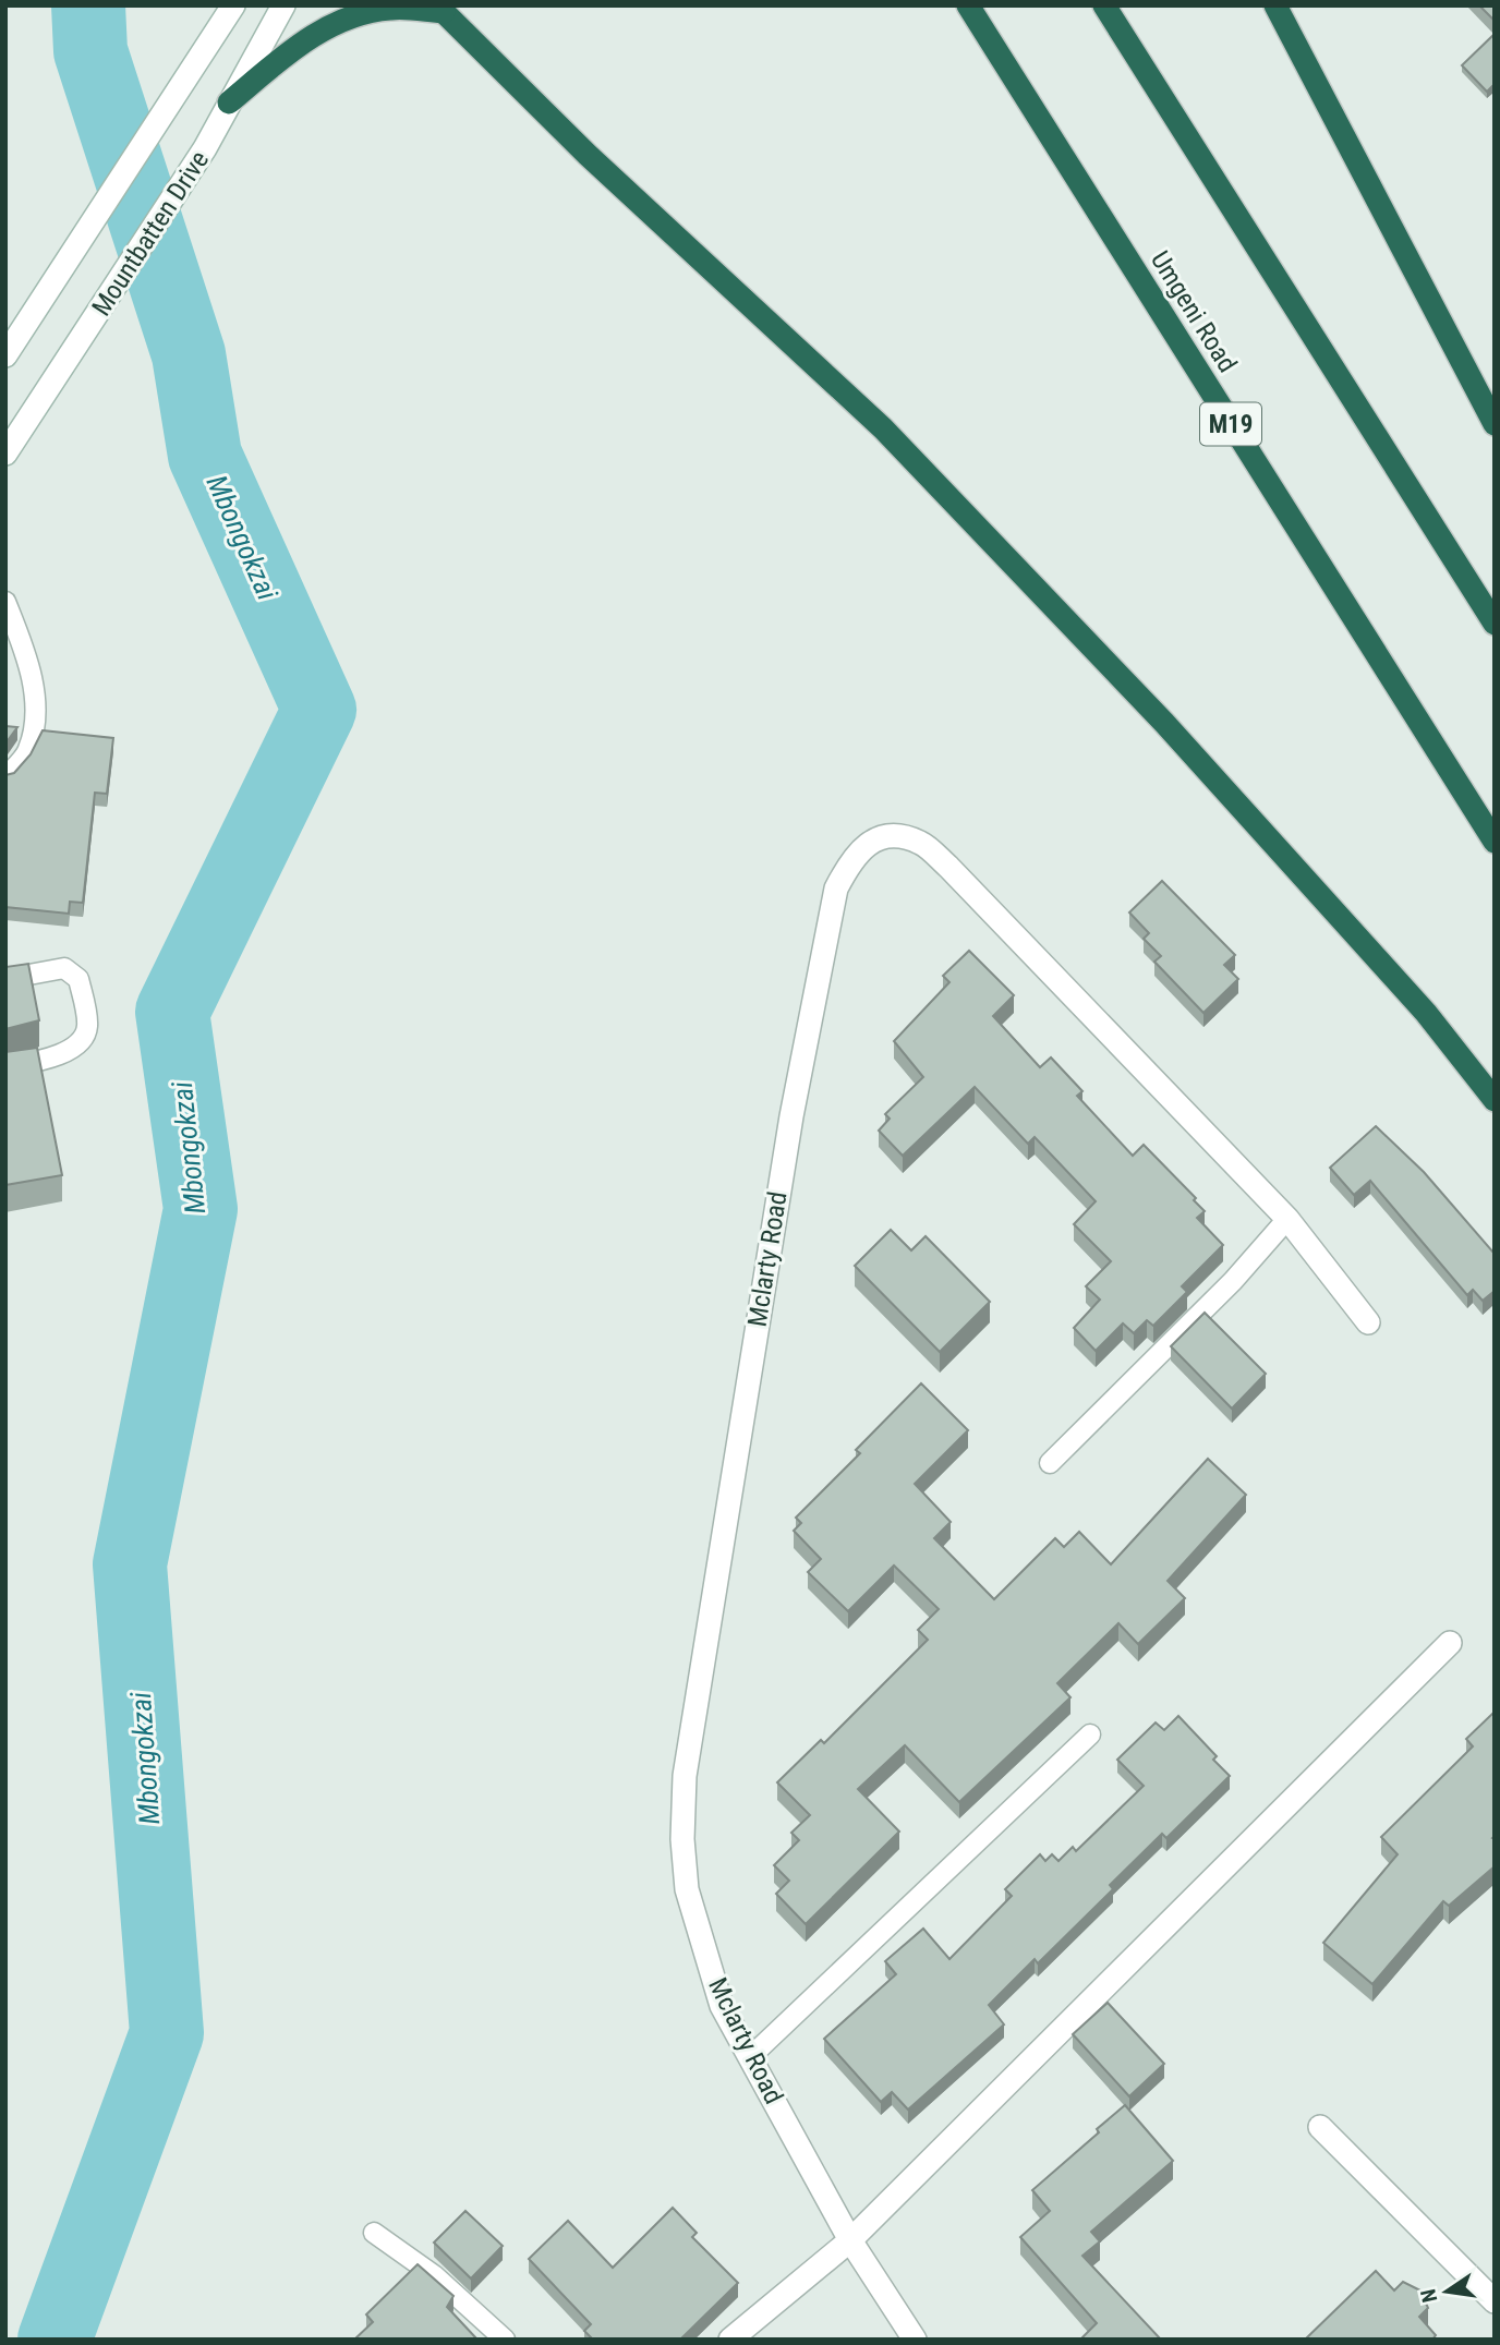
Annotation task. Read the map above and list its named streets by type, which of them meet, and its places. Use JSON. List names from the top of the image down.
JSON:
{
  "streets": {
    "highway": ["Umgeni Road", "M19"],
    "street": ["Mountbatten Drive", "Mclarty Road"]
  },
  "water": ["Mbongokzai"],
  "north": "left"
}
